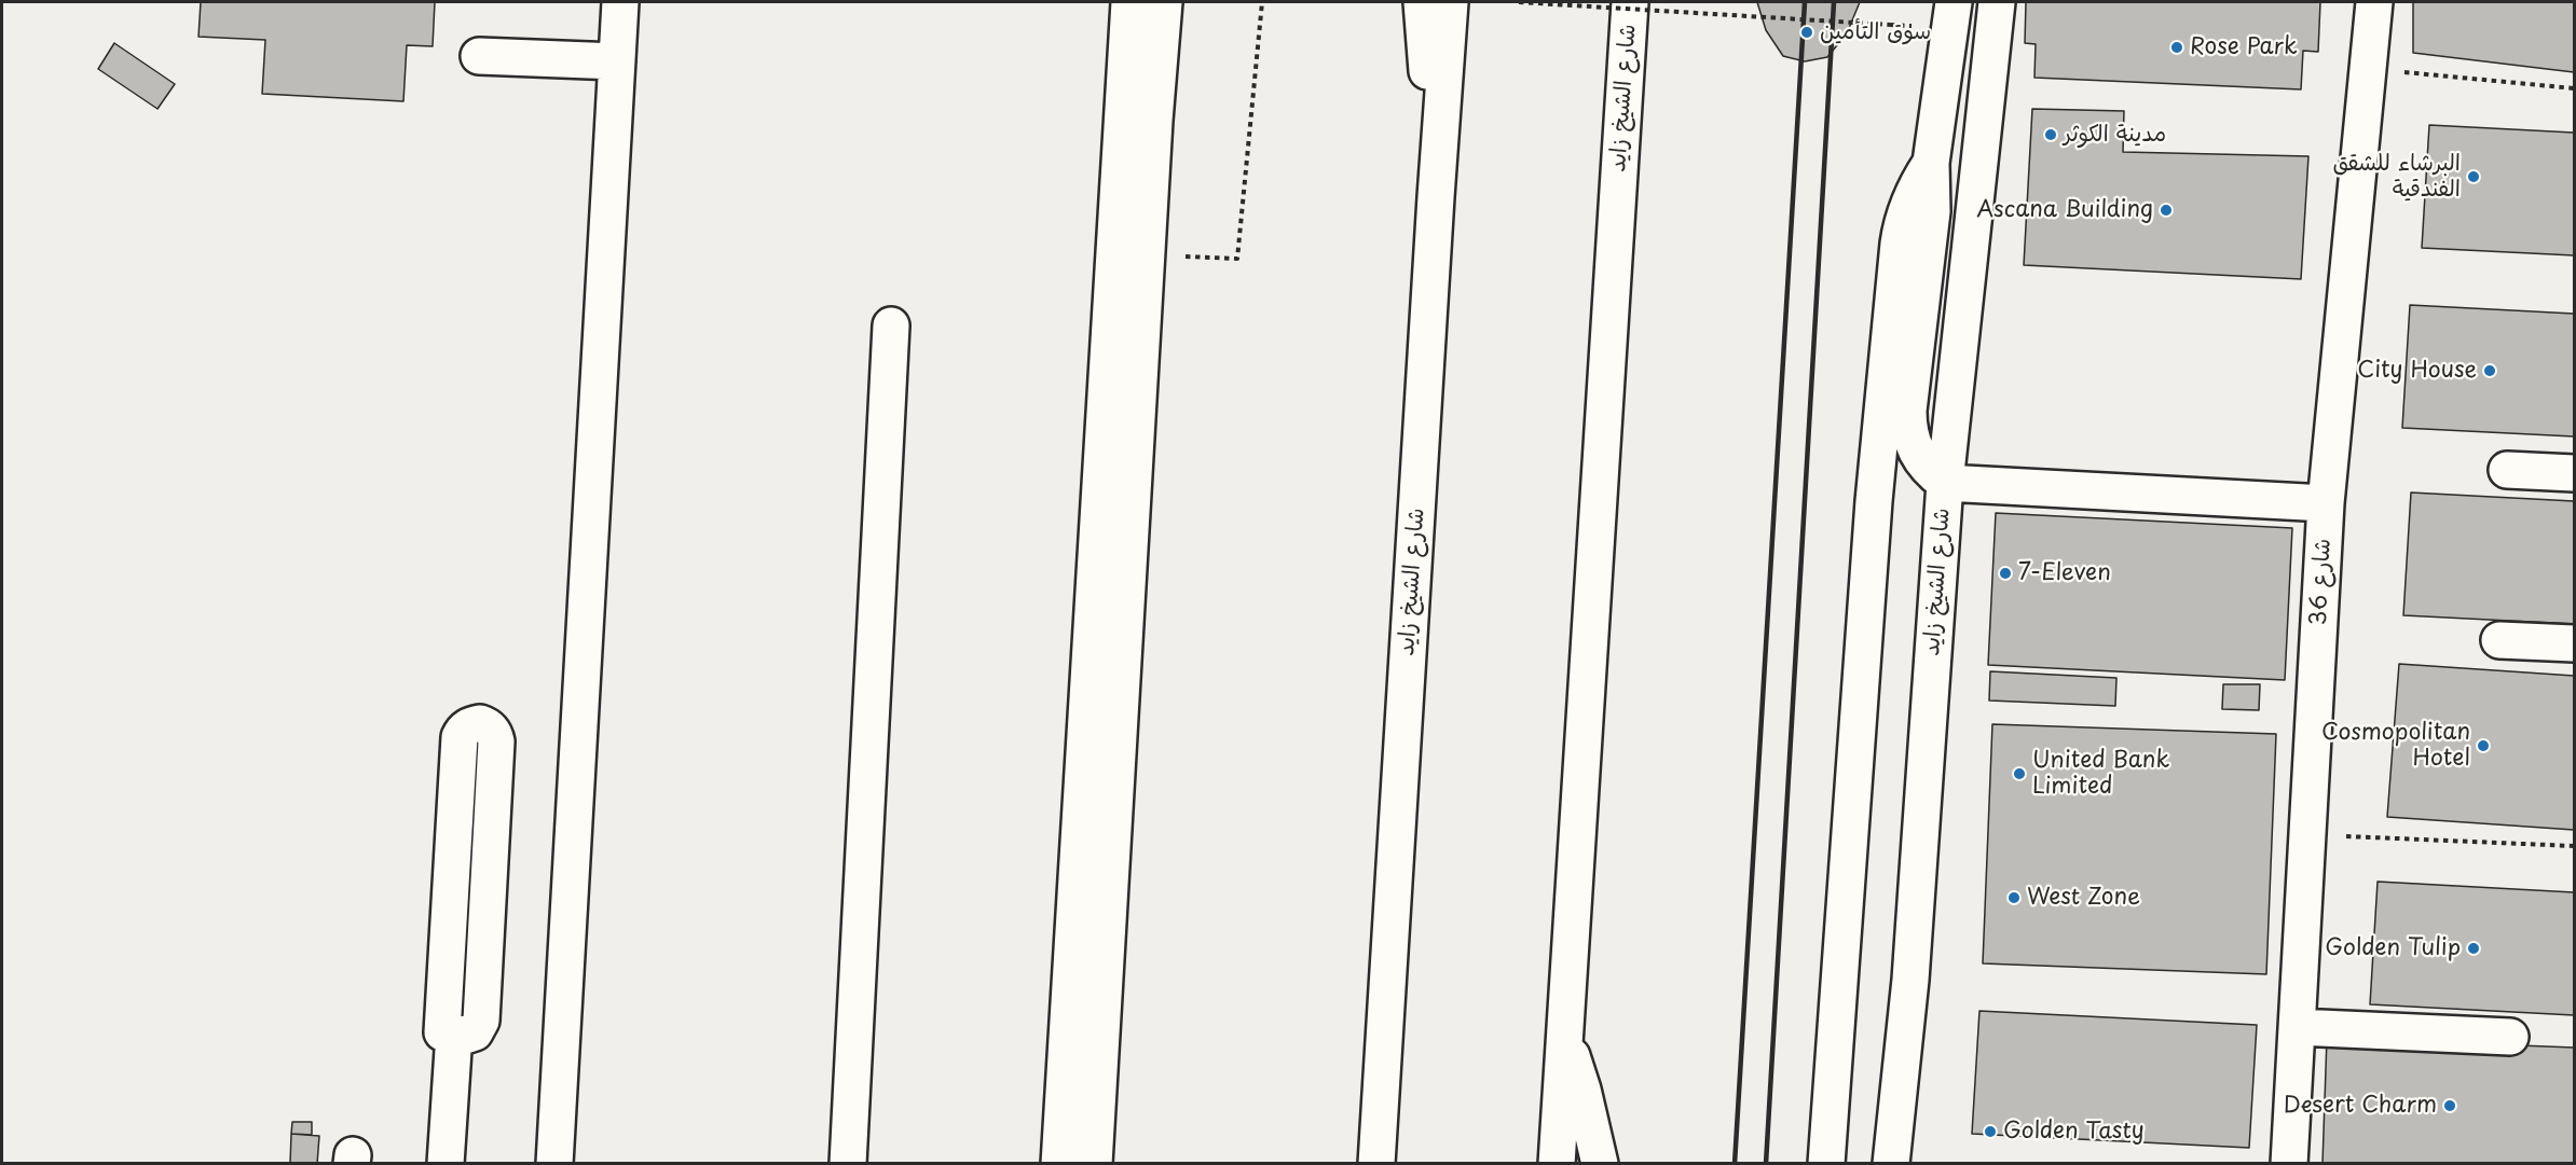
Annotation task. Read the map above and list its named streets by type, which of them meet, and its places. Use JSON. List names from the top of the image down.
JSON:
{
  "streets": {
    "main road": ["شارع الشيخ زايد", "شارع 36"]
  },
  "places": [
    "سوق التأمين",
    "Rose Park",
    "مدينة الكوثر",
    "البرشاء للشقق الفندقية",
    "Ascana Building",
    "City House",
    "7-Eleven",
    "Cosmopolitan Hotel",
    "United Bank Limited",
    "West Zone",
    "Golden Tulip",
    "Desert Charm",
    "Golden Tasty"
  ]
}
